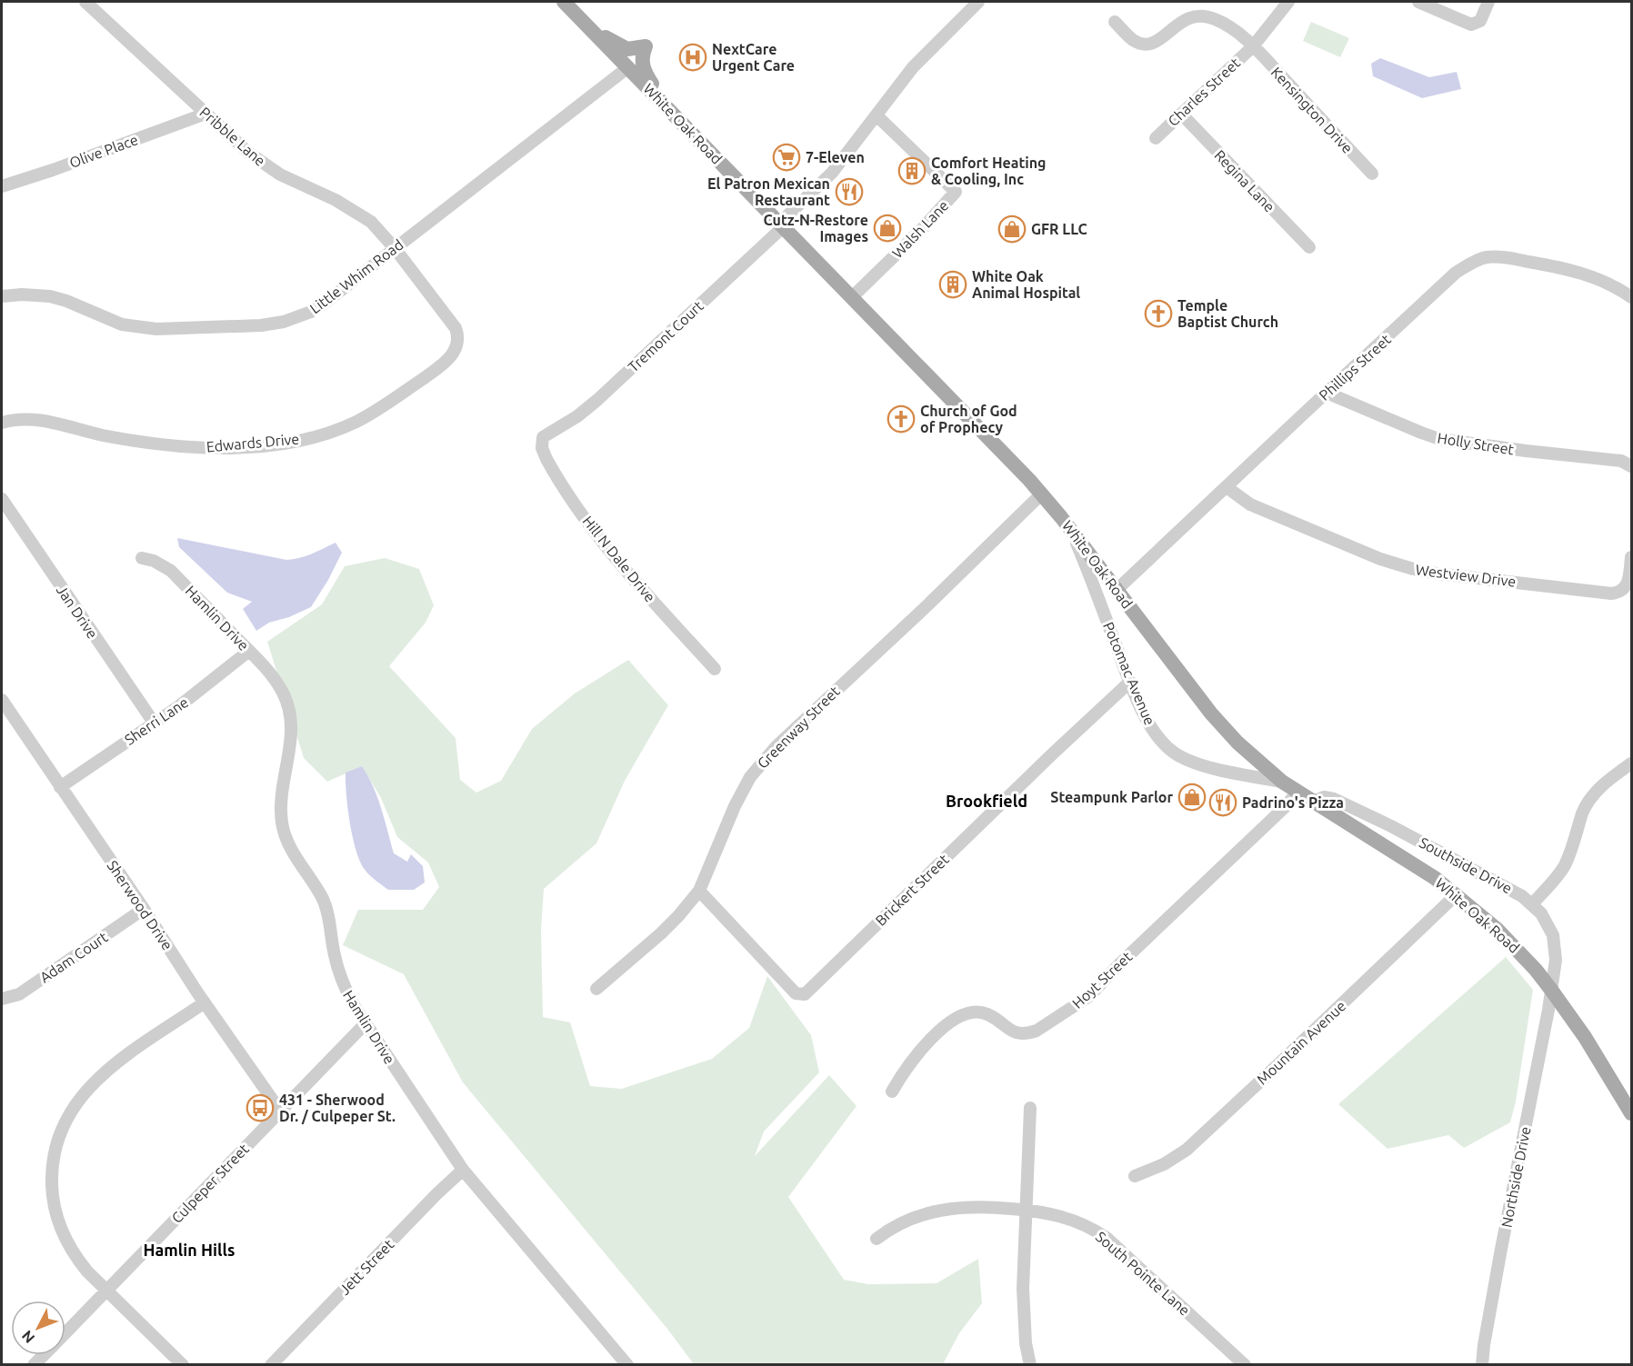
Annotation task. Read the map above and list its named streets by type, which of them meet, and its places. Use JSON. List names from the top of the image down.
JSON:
{
  "streets": {
    "main road": ["White Oak Road"],
    "street": [
      "Charles Street",
      "Kensington Drive",
      "Pribble Lane",
      "Olive Place",
      "Regina Lane",
      "Walsh Lane",
      "Little Whim Road",
      "Tremont Court",
      "Phillips Street",
      "Edwards Drive",
      "Holly Street",
      "Hill N Dale Drive",
      "Westview Drive",
      "Jan Drive",
      "Hamlin Drive",
      "Potomac Avenue",
      "Sherri Lane",
      "Greenway Street",
      "Southside Drive",
      "Brickert Street",
      "Sherwood Drive",
      "Adam Court",
      "Hoyt Street",
      "Mountain Avenue",
      "Northside Drive",
      "Culpeper Street",
      "Jett Street",
      "South Pointe Lane"
    ]
  },
  "crossings": [
    ["Charles Street", "Kensington Drive"],
    ["Charles Street", "Regina Lane"],
    ["White Oak Road", "Walsh Lane"],
    ["White Oak Road", "Little Whim Road"],
    ["White Oak Road", "Tremont Court"],
    ["White Oak Road", "Phillips Street"],
    ["White Oak Road", "Potomac Avenue"],
    ["White Oak Road", "Greenway Street"],
    ["White Oak Road", "Southside Drive"],
    ["White Oak Road", "Hoyt Street"],
    ["White Oak Road", "Mountain Avenue"],
    ["White Oak Road", "Northside Drive"],
    ["Pribble Lane", "Olive Place"],
    ["Pribble Lane", "Little Whim Road"],
    ["Pribble Lane", "Edwards Drive"],
    ["Walsh Lane", "Tremont Court"],
    ["Little Whim Road", "Edwards Drive"],
    ["Tremont Court", "Hill N Dale Drive"],
    ["Phillips Street", "Holly Street"],
    ["Phillips Street", "Westview Drive"],
    ["Jan Drive", "Sherri Lane"],
    ["Hamlin Drive", "Sherri Lane"],
    ["Hamlin Drive", "Culpeper Street"],
    ["Hamlin Drive", "Jett Street"],
    ["Potomac Avenue", "Brickert Street"],
    ["Sherri Lane", "Sherwood Drive"],
    ["Greenway Street", "Brickert Street"],
    ["Southside Drive", "Northside Drive"],
    ["Sherwood Drive", "Adam Court"],
    ["Sherwood Drive", "Culpeper Street"]
  ],
  "districts": ["Brookfield", "Hamlin Hills"],
  "places": {
    "hospital": ["NextCare Urgent Care"],
    "supermarket": ["7-Eleven"],
    "building": ["Comfort Heating & Cooling, Inc", "White Oak Animal Hospital"],
    "restaurant": ["El Patron Mexican Restaurant", "Padrino's Pizza"],
    "shop": ["Cutz-N-Restore Images", "GFR LLC", "Steampunk Parlor"],
    "church": ["Temple Baptist Church", "Church of God of Prophecy"],
    "bus stop": ["431 - Sherwood Dr. / Culpeper St."]
  },
  "north": "bottom left"
}
